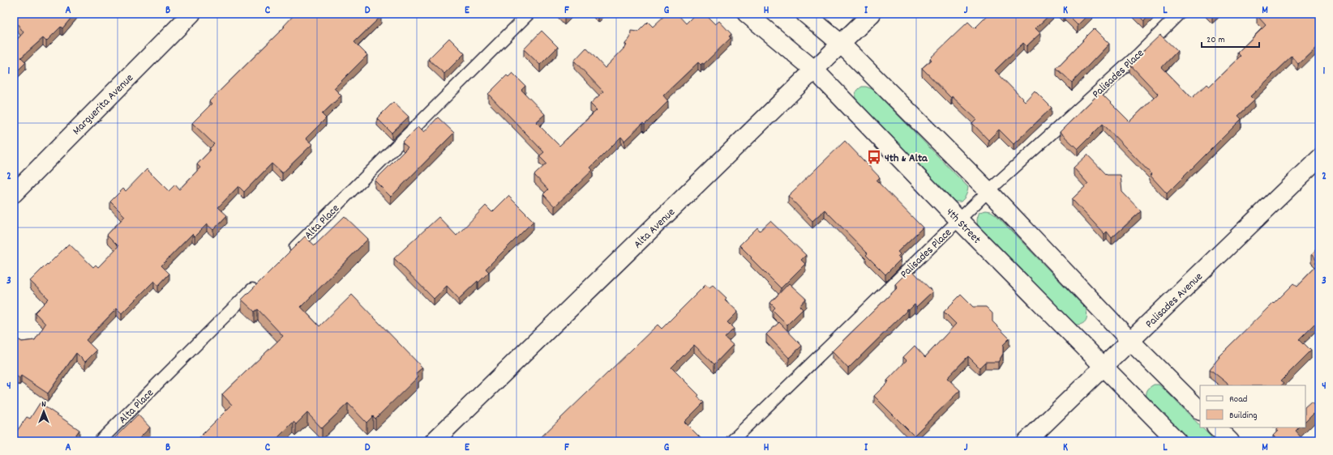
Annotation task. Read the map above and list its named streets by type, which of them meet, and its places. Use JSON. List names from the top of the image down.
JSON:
{
  "streets": {
    "street": [
      "Marguerita Avenue",
      "4th Street",
      "Alta Avenue",
      "Palisades Avenue"
    ],
    "lane": ["Palisades Place", "Alta Place"]
  },
  "crossings": [
    ["Palisades Place", "4th Street"],
    ["4th Street", "Alta Avenue"],
    ["4th Street", "Palisades Avenue"]
  ],
  "places": {
    "bus stop": ["4th & Alta"]
  },
  "legend": ["Road", "Building"],
  "scale_bar": "20 m",
  "north": "top",
  "grid": {
    "columns": [
      "A",
      "B",
      "C",
      "D",
      "E",
      "F",
      "G",
      "H",
      "I",
      "J",
      "K",
      "L",
      "M"
    ],
    "rows": [
      "1",
      "2",
      "3",
      "4"
    ]
  }
}
